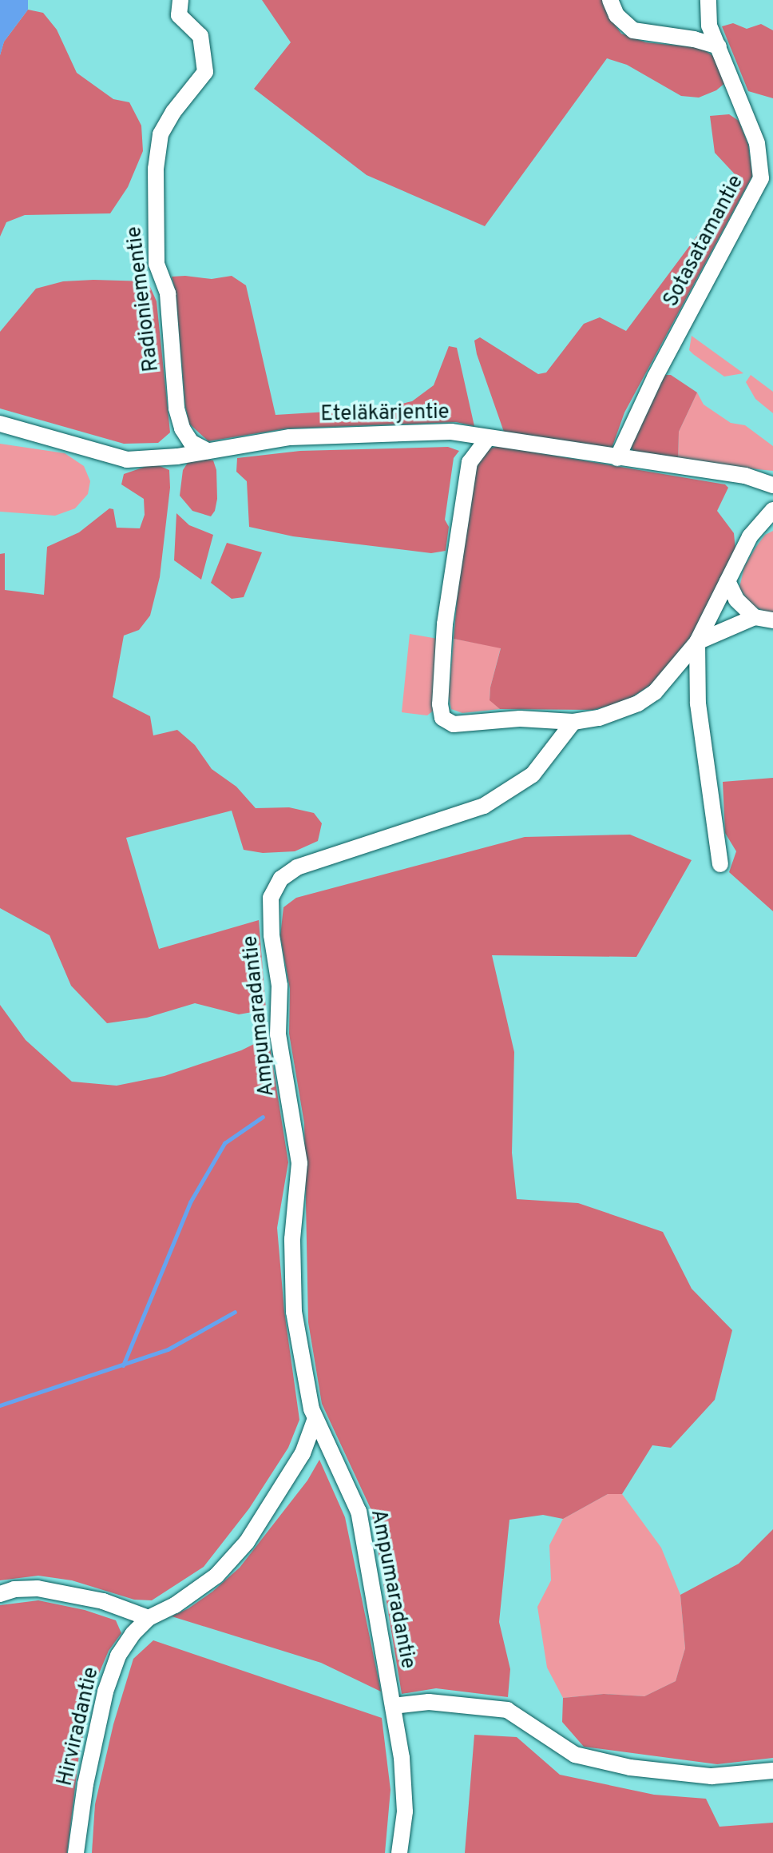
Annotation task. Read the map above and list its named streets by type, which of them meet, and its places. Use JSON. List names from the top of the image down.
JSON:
{
  "streets": {
    "street": [
      "Sotasatamantie",
      "Radioniementie",
      "Eteläkärjentie",
      "Ampumaradantie",
      "Hirviradantie"
    ]
  },
  "crossings": [
    ["Sotasatamantie", "Eteläkärjentie"],
    ["Radioniementie", "Eteläkärjentie"],
    ["Ampumaradantie", "Hirviradantie"]
  ]
}
